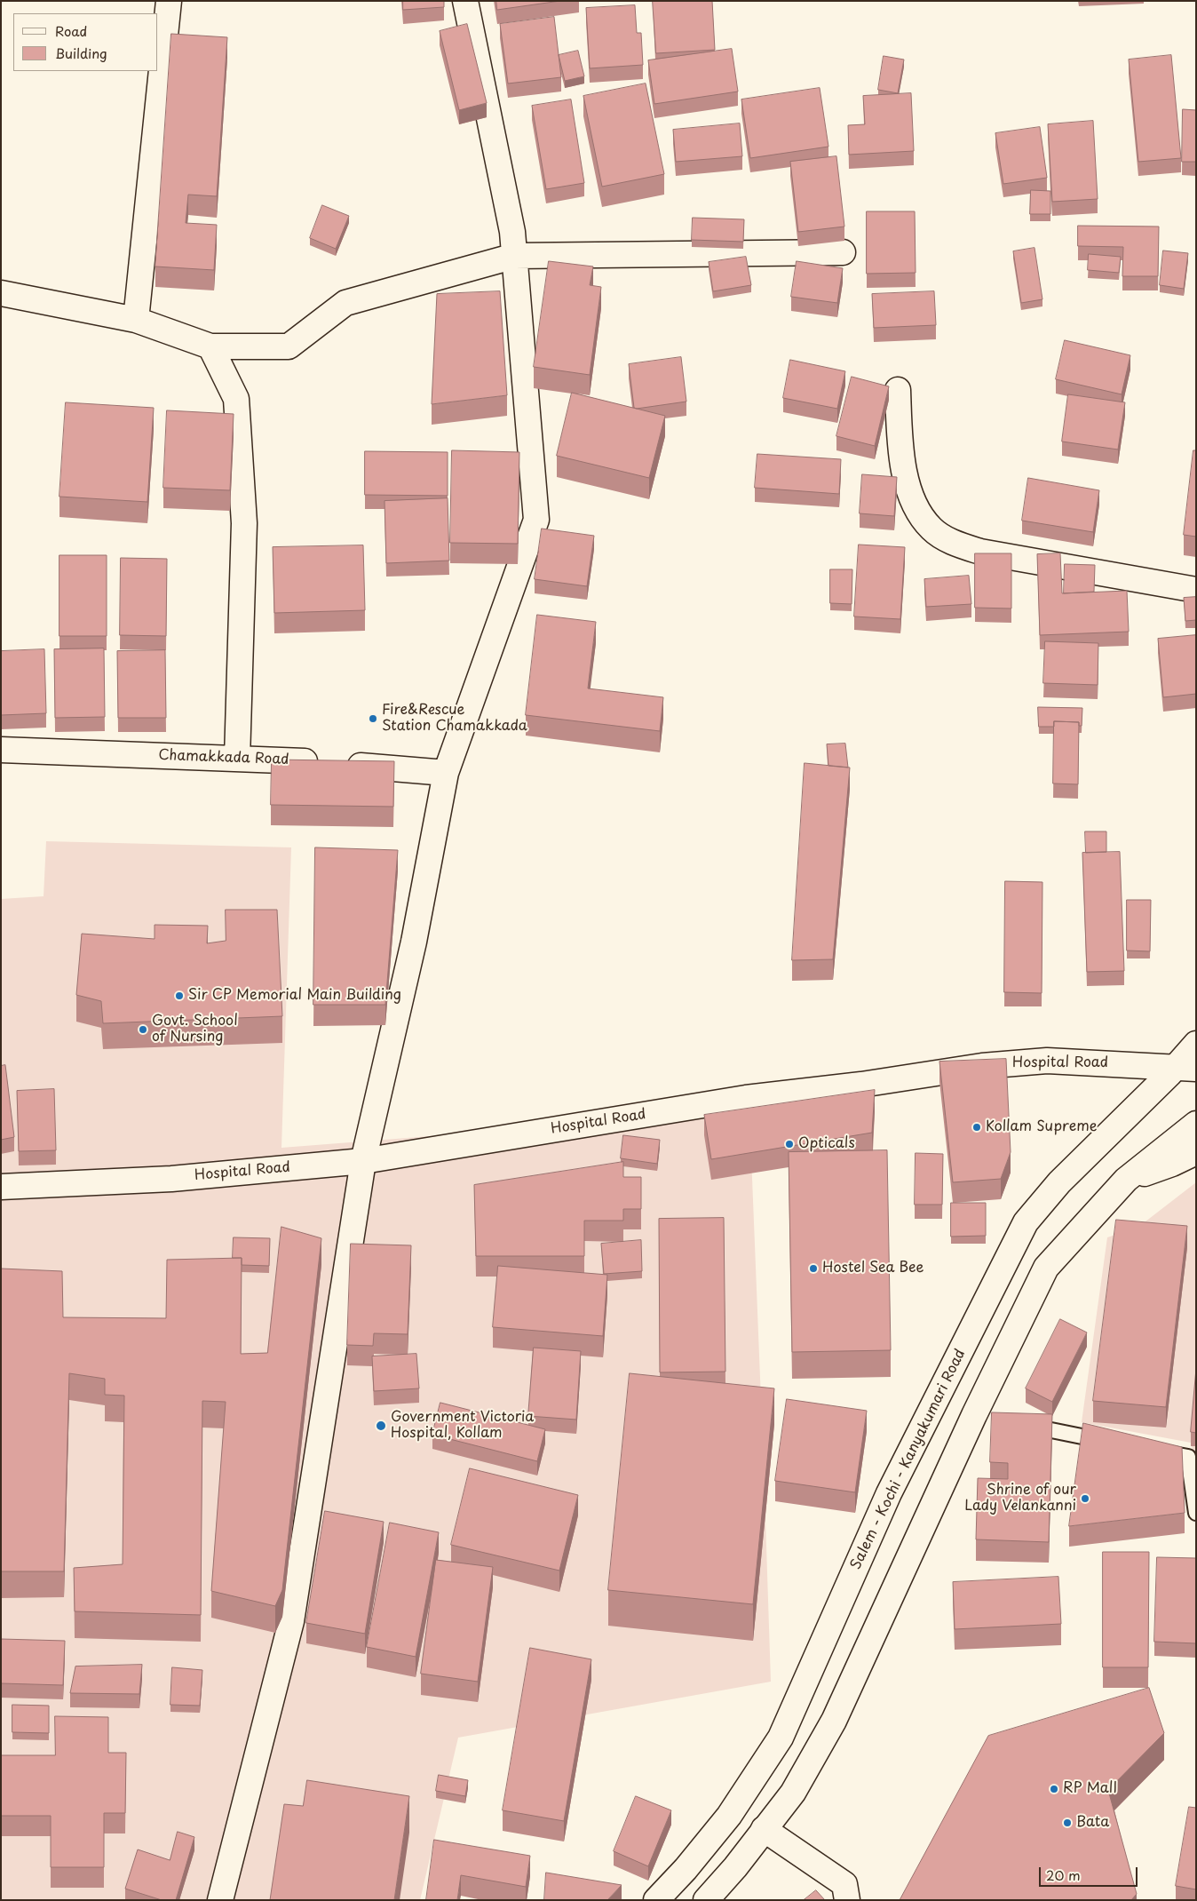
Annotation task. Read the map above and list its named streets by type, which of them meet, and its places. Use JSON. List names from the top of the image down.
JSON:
{
  "streets": {
    "street": ["Chamakkada Road", "Hospital Road", "Salem - Kochi - Kanyakumari Road"]
  },
  "crossings": [
    ["Hospital Road", "Salem - Kochi - Kanyakumari Road"]
  ],
  "places": [
    "Fire&Rescue Station Chamakkada",
    "Sir CP Memorial Main Building",
    "Govt. School of Nursing",
    "Kollam Supreme",
    "Opticals",
    "Hostel Sea Bee",
    "Government Victoria Hospital, Kollam",
    "Shrine of our Lady Velankanni",
    "RP Mall",
    "Bata"
  ],
  "legend": ["Road", "Building"],
  "scale_bar": "20 m"
}
